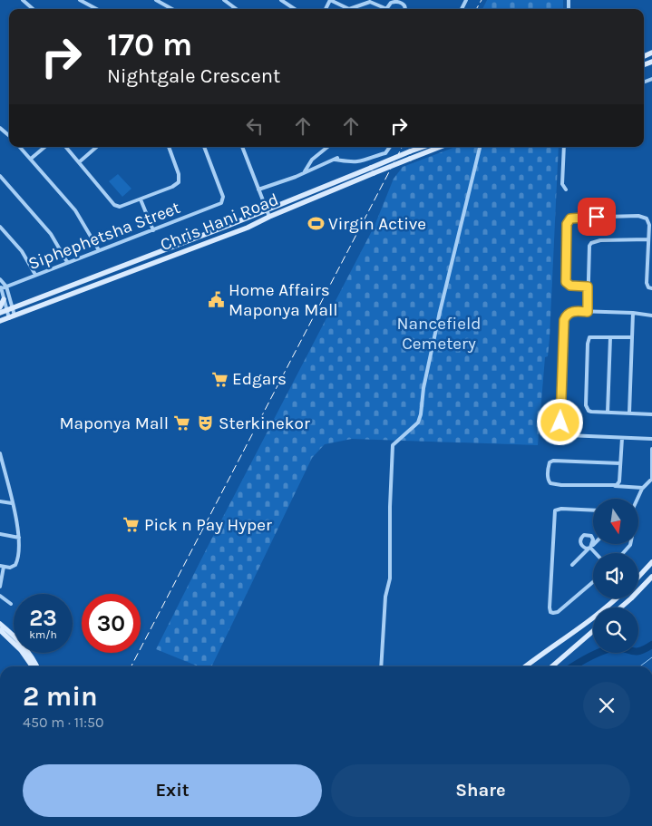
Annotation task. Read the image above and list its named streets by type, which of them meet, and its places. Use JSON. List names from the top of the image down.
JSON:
{
  "streets": {
    "main road": ["Chris Hani Road"],
    "street": ["Siphephetsha Street"]
  },
  "parks": ["Nancefield Cemetery"],
  "places": {
    "sports": ["Virgin Active"],
    "public building": ["Home Affairs Maponya Mall"],
    "supermarket": ["Edgars", "Maponya Mall", "Pick n Pay Hyper"],
    "theatre": ["Sterkinekor"]
  },
  "north": "bottom",
  "page": {
    "turn": ["170 m", "Nightgale Crescent"],
    "speed": "23 km/h",
    "limit": "30",
    "heading": ["2 min", "450 m · 11:50"],
    "buttons": ["Exit", "Share"]
  }
}
